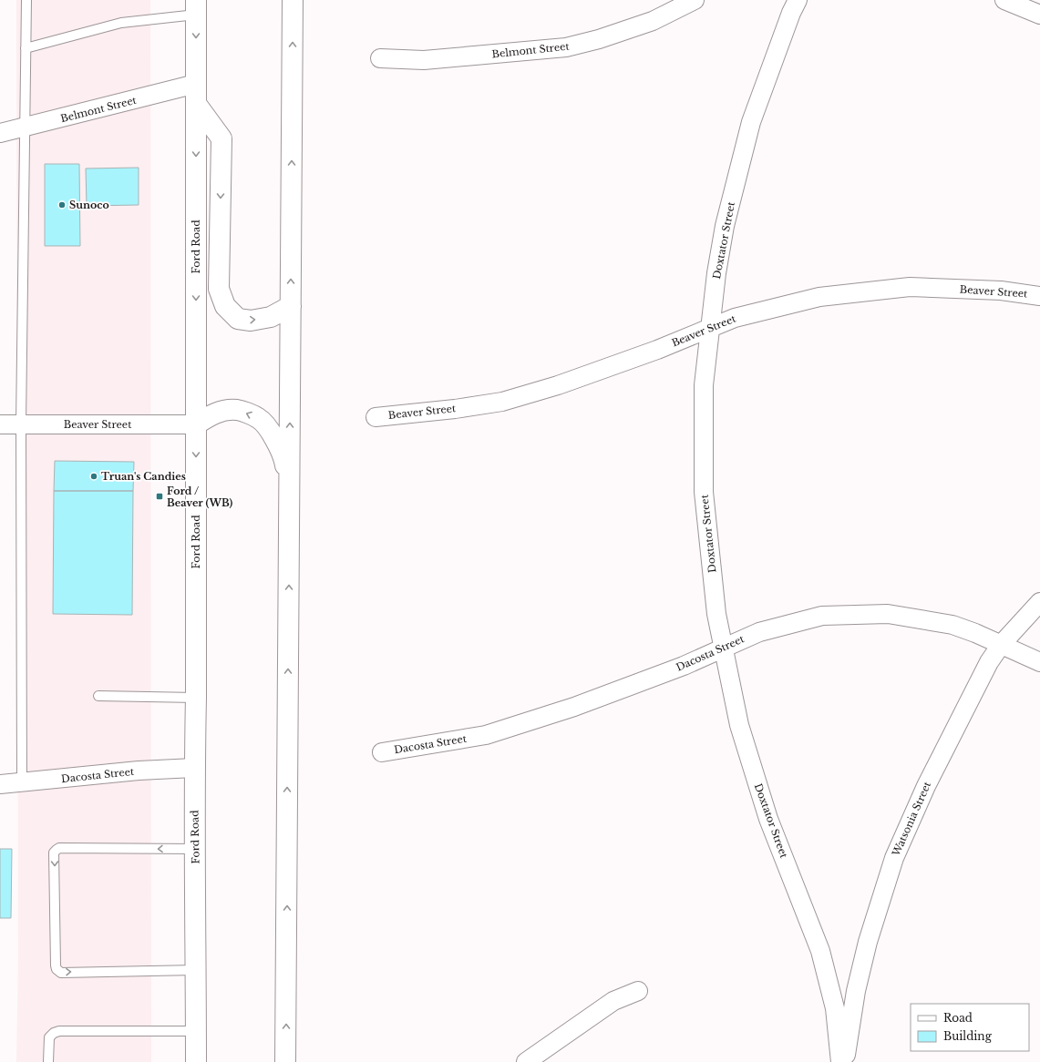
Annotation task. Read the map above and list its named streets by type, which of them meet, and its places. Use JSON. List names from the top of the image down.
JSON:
{
  "streets": {
    "main road": ["Ford Road"],
    "street": [
      "Belmont Street",
      "Doxtator Street",
      "Beaver Street",
      "Dacosta Street",
      "Watsonia Street"
    ]
  },
  "crossings": [
    ["Belmont Street", "Ford Road"],
    ["Doxtator Street", "Beaver Street"],
    ["Doxtator Street", "Dacosta Street"],
    ["Ford Road", "Beaver Street"],
    ["Ford Road", "Dacosta Street"],
    ["Dacosta Street", "Watsonia Street"]
  ],
  "places": {
    "other": ["Sunoco", "Truan's Candies"],
    "transit": ["Ford / Beaver (WB)"]
  },
  "legend": ["Road", "Building"]
}
